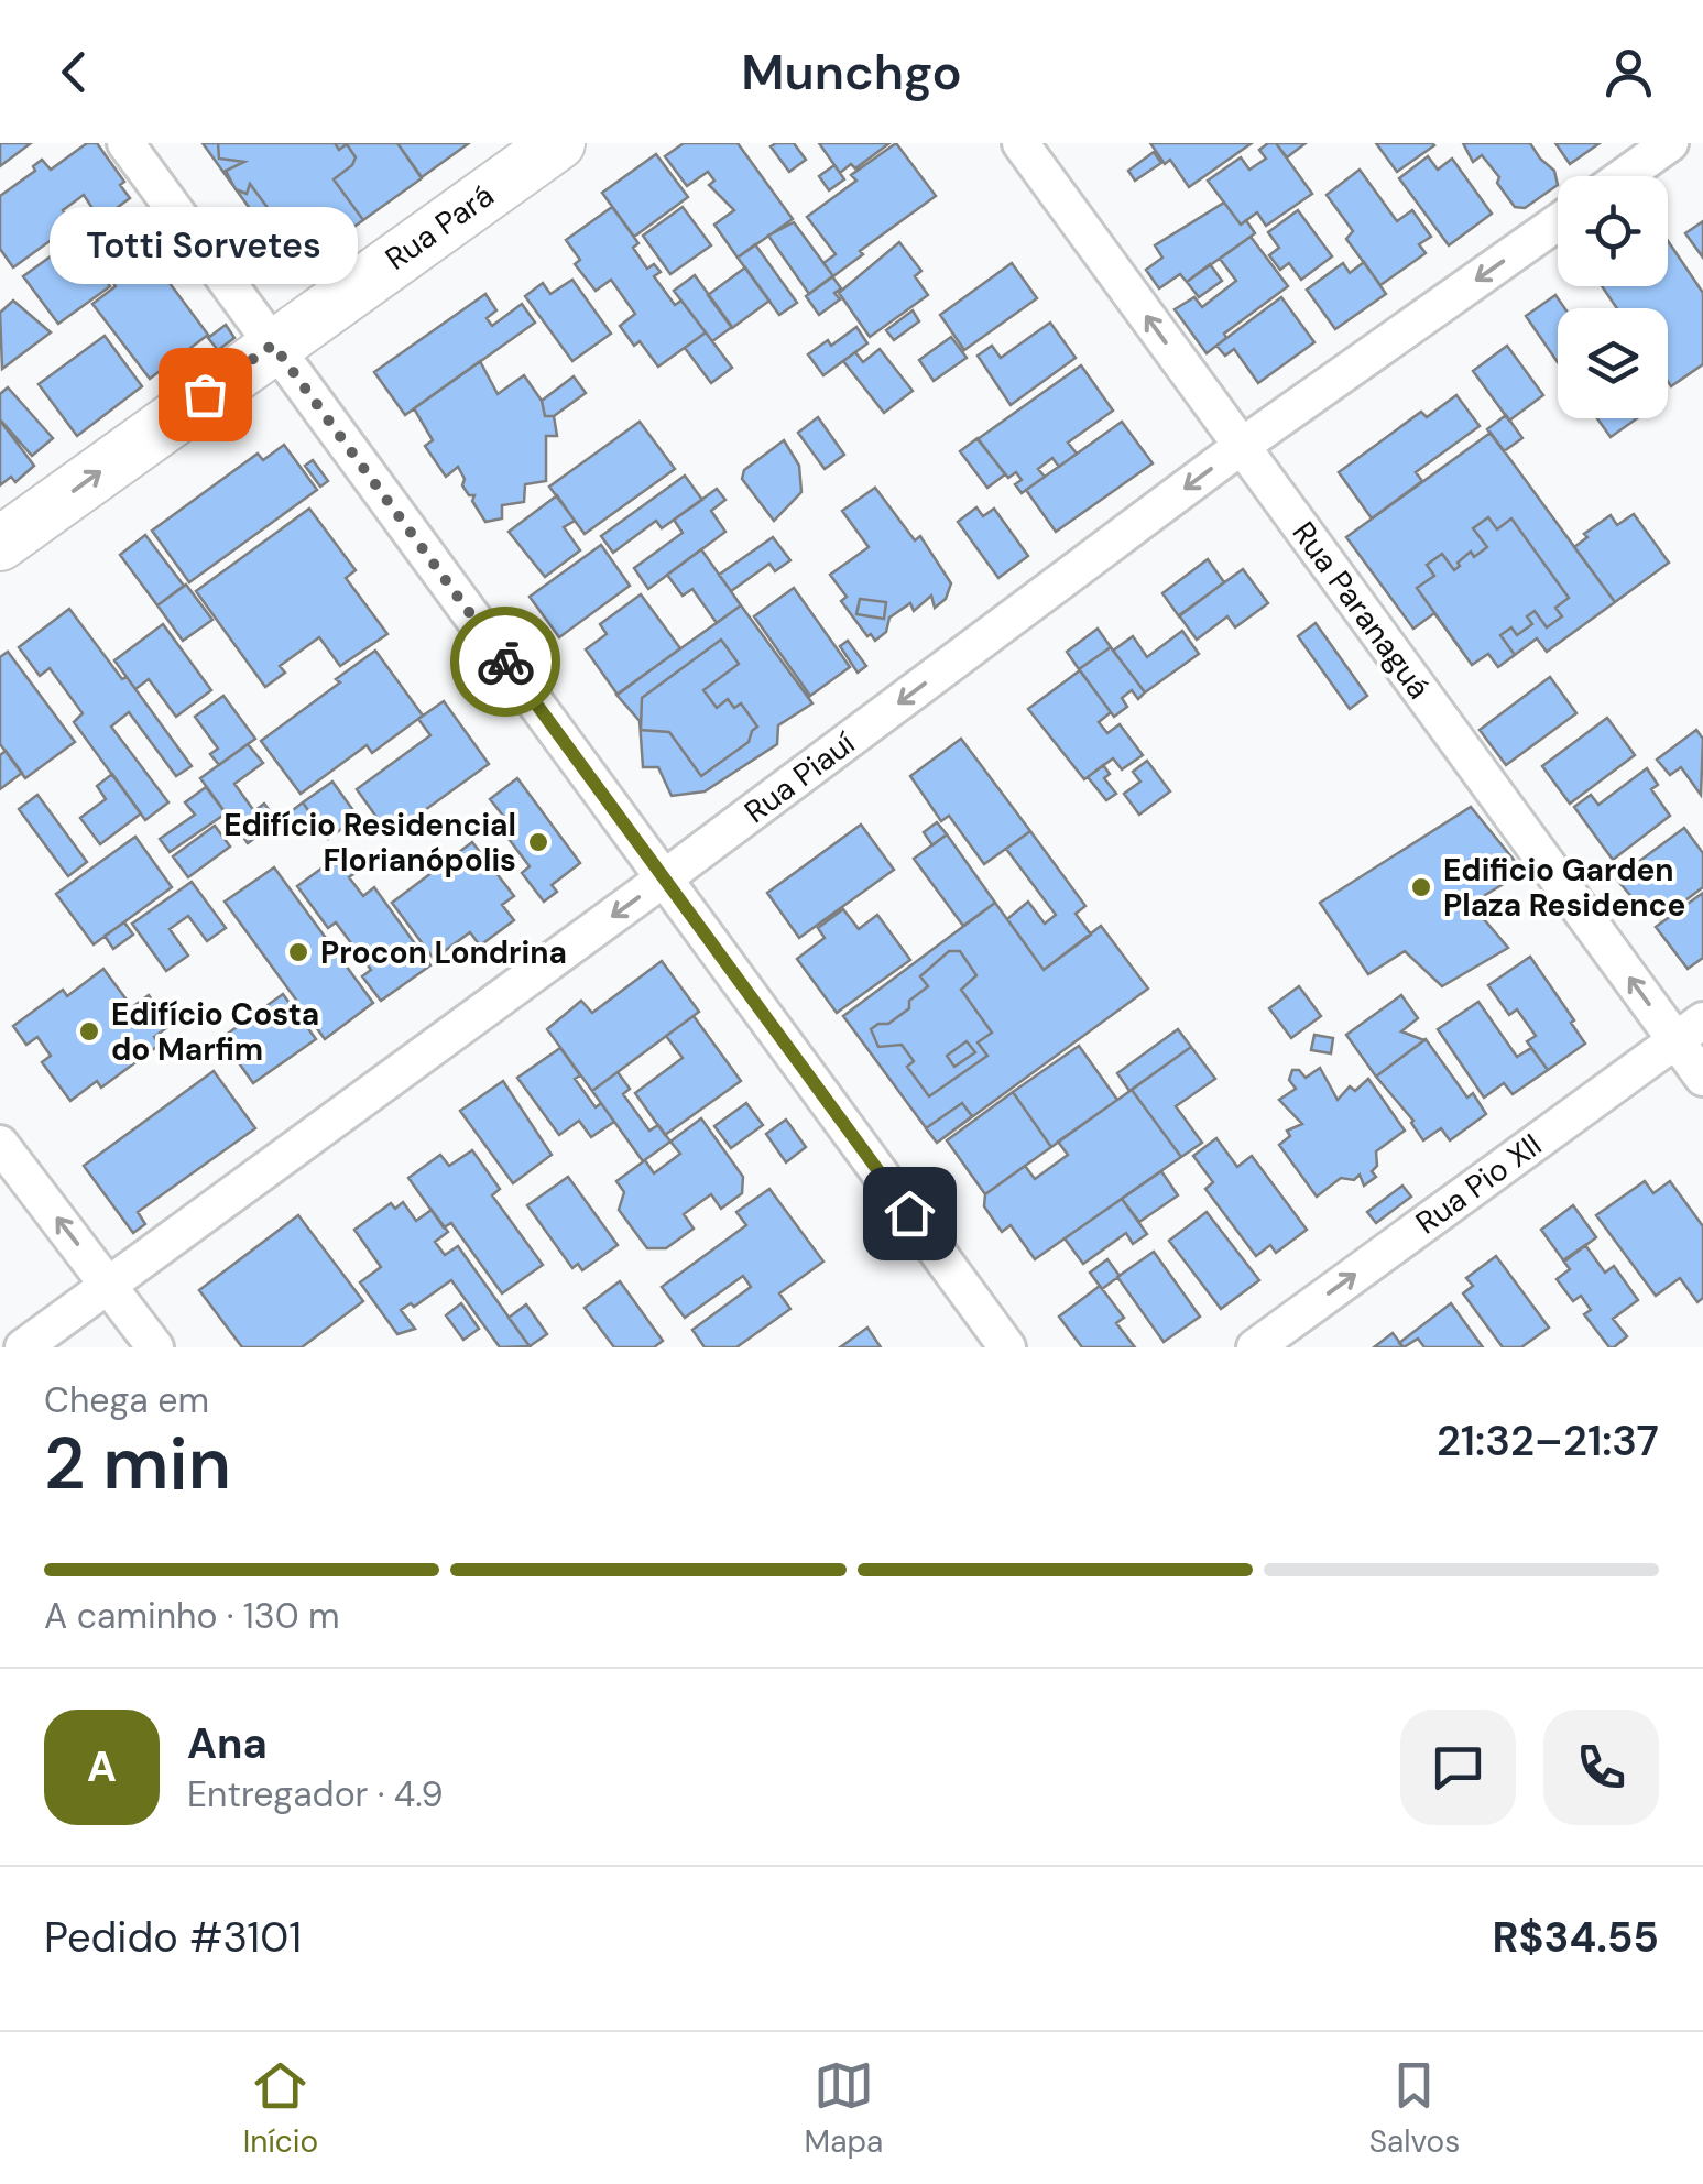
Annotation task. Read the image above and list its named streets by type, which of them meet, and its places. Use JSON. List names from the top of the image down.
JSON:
{
  "streets": {
    "street": [
      "Rua Pará",
      "Rua Paranaguá",
      "Rua Piauí",
      "Rua Pio XII"
    ]
  },
  "crossings": [
    ["Rua Paranaguá", "Rua Piauí"],
    ["Rua Paranaguá", "Rua Pio XII"]
  ],
  "one_way": [
    "Rua Pará",
    "Rua Paranaguá",
    "Rua Piauí",
    "Rua Pio XII"
  ],
  "places": [
    "Totti Sorvetes",
    "Edifício Residencial Florianópolis",
    "Edificio Garden Plaza Residence",
    "Procon Londrina",
    "Edifício Costa do Marfim"
  ],
  "page": {
    "header": "Munchgo",
    "bubble": "Totti Sorvetes",
    "heading": ["2 min", "Chega em", "21:32–21:37"],
    "panel": [
      "Ana",
      "Entregador · 4.9",
      "Pedido #3101",
      "R$34.55"
    ],
    "bar": "A caminho · 130 m",
    "round": "A",
    "tabs": ["Início", "Mapa", "Salvos"]
  }
}
